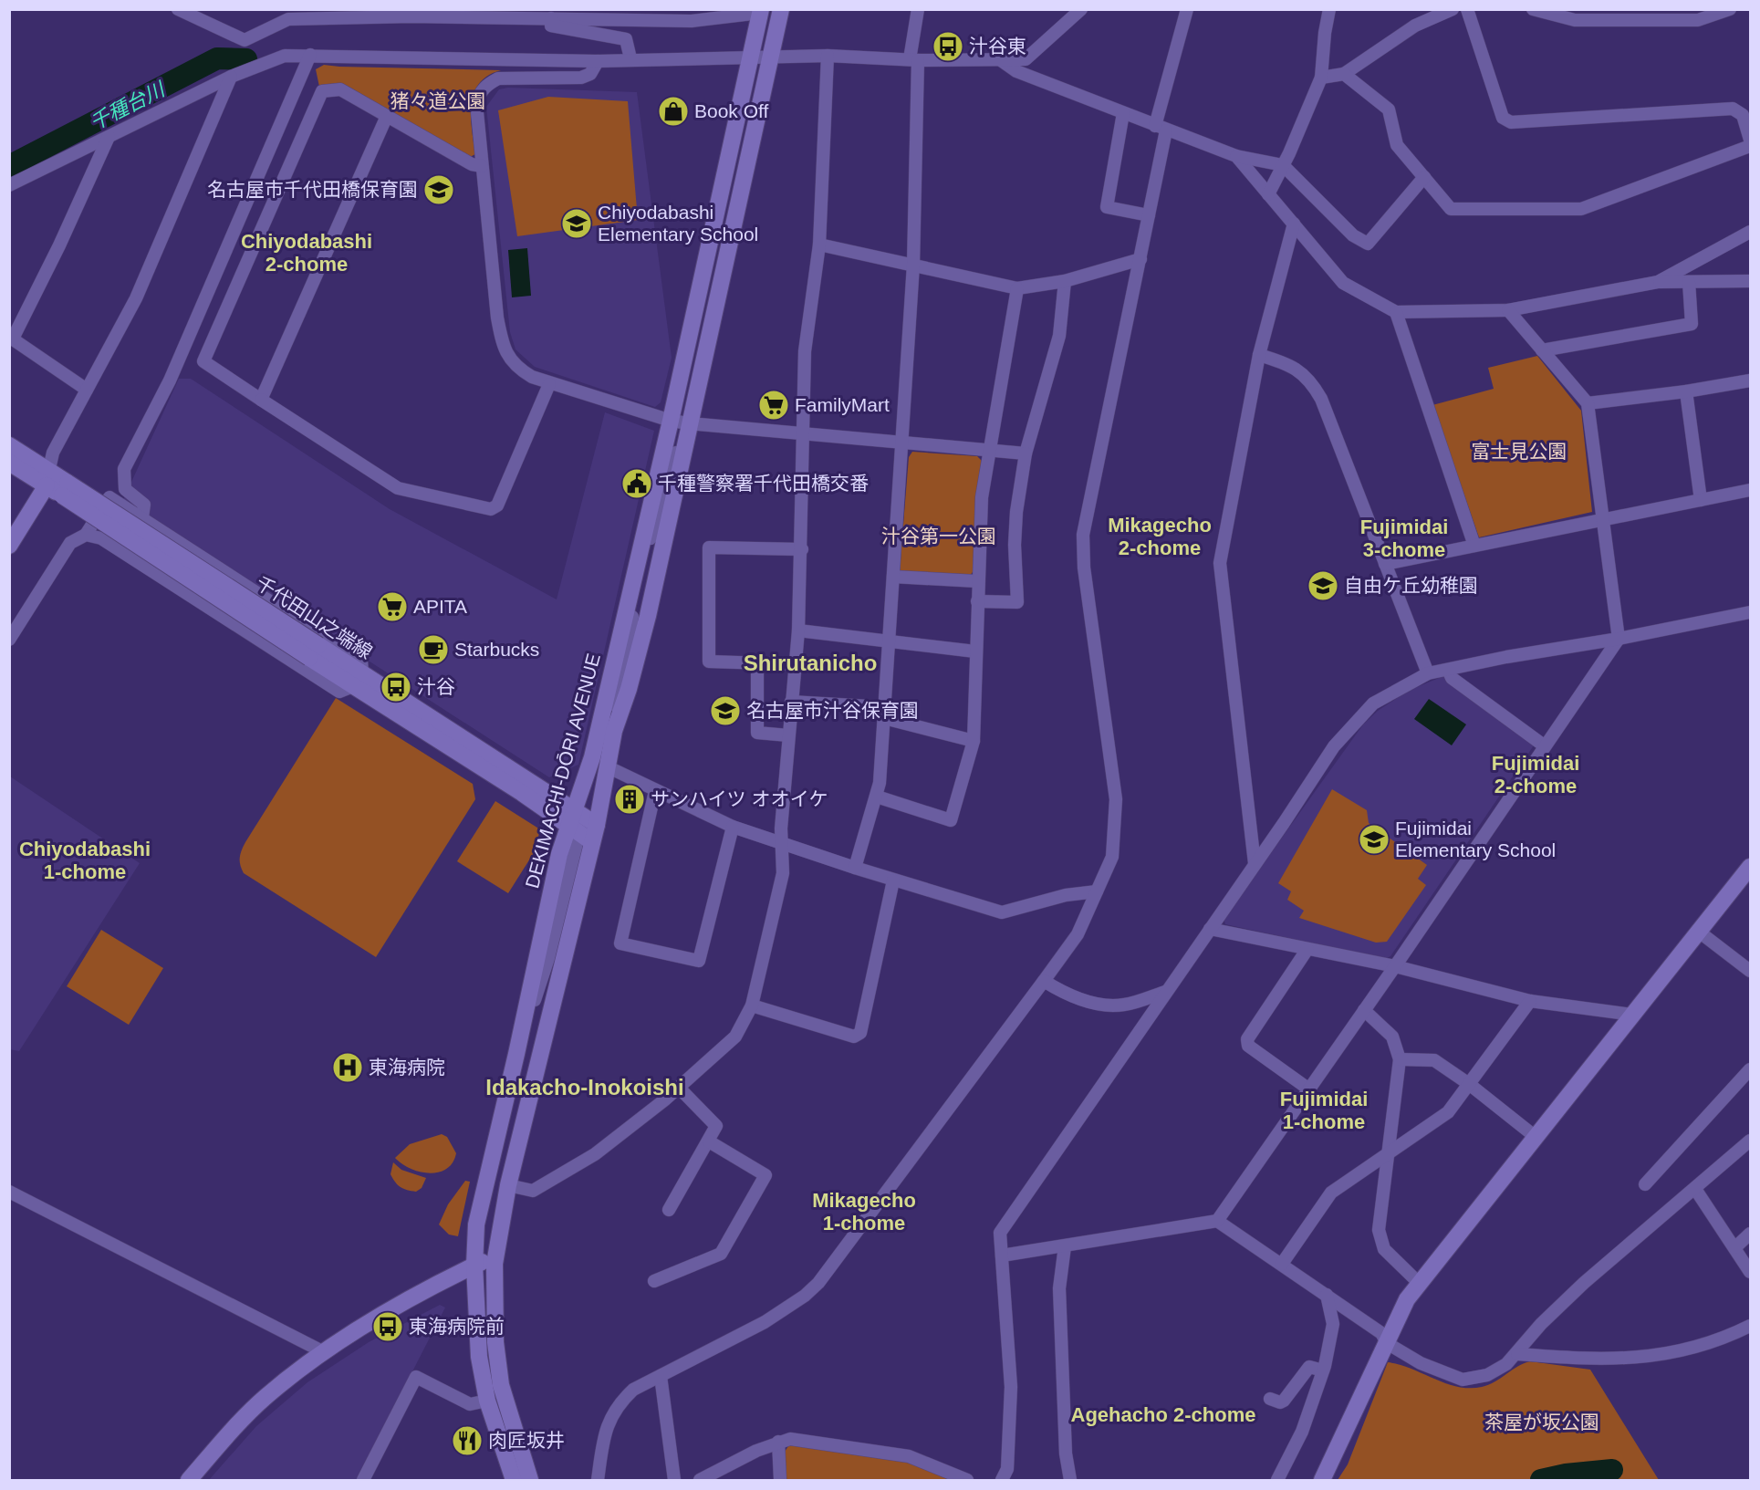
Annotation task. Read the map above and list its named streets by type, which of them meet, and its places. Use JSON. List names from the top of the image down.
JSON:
{
  "streets": {
    "main road": ["千代田山之端線", "DEKIMACHI-DŌRI AVENUE"]
  },
  "crossings": [
    ["千代田山之端線", "DEKIMACHI-DŌRI AVENUE"]
  ],
  "districts": [
    "Chiyodabashi 2-chome",
    "Mikagecho 2-chome",
    "Fujimidai 3-chome",
    "Shirutanicho",
    "Fujimidai 2-chome",
    "Chiyodabashi 1-chome",
    "Idakacho-Inokoishi",
    "Fujimidai 1-chome",
    "Mikagecho 1-chome",
    "Agehacho 2-chome"
  ],
  "water": ["千種台川"],
  "parks": [
    "猪々道公園",
    "富士見公園",
    "汁谷第一公園",
    "茶屋が坂公園"
  ],
  "places": {
    "bus stop": ["汁谷東", "汁谷", "東海病院前"],
    "shop": ["Book Off"],
    "school or university": [
      "名古屋市千代田橋保育園",
      "Chiyodabashi Elementary School",
      "自由ケ丘幼稚園",
      "名古屋市汁谷保育園",
      "Fujimidai Elementary School"
    ],
    "supermarket": ["FamilyMart", "APITA"],
    "public building": ["千種警察署千代田橋交番"],
    "cafe": ["Starbucks"],
    "building": ["サンハイツ オオイケ"],
    "hospital": ["東海病院"],
    "restaurant": ["肉匠坂井"]
  }
}
